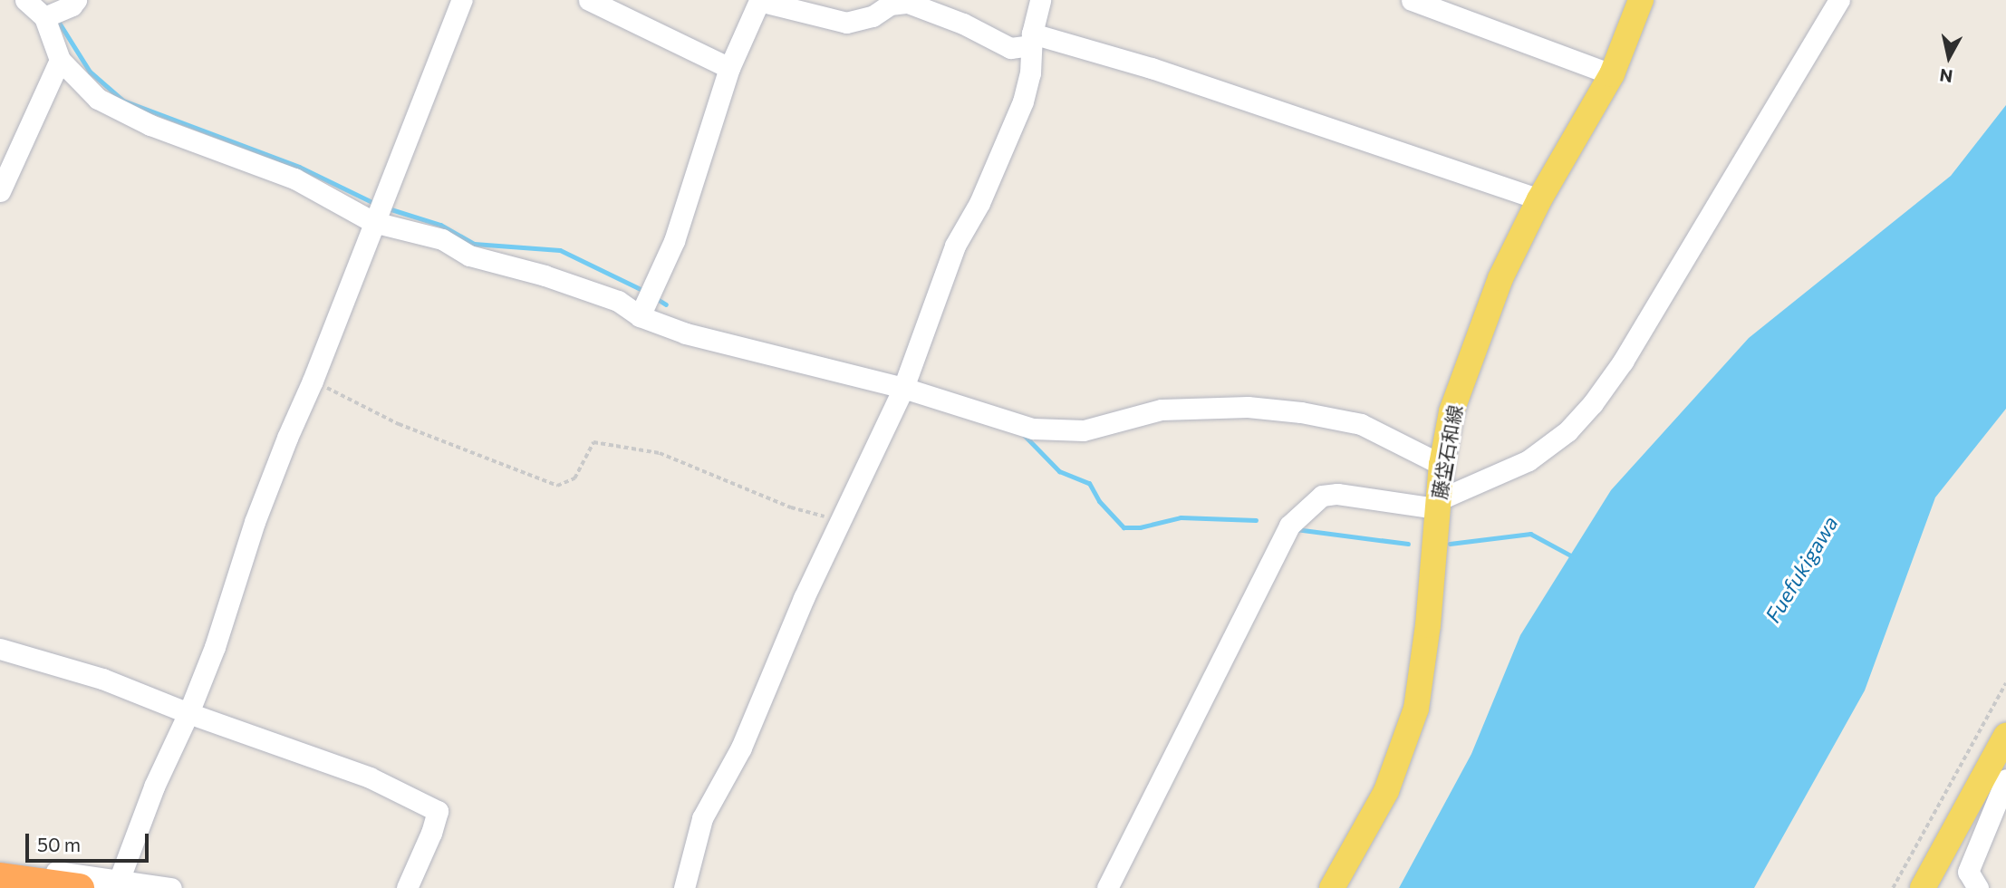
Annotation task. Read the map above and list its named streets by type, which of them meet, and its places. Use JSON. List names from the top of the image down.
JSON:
{
  "streets": {
    "main road": ["藤垈石和線"]
  },
  "water": ["Fuefukigawa"],
  "scale_bar": "50 m",
  "north": "bottom"
}
